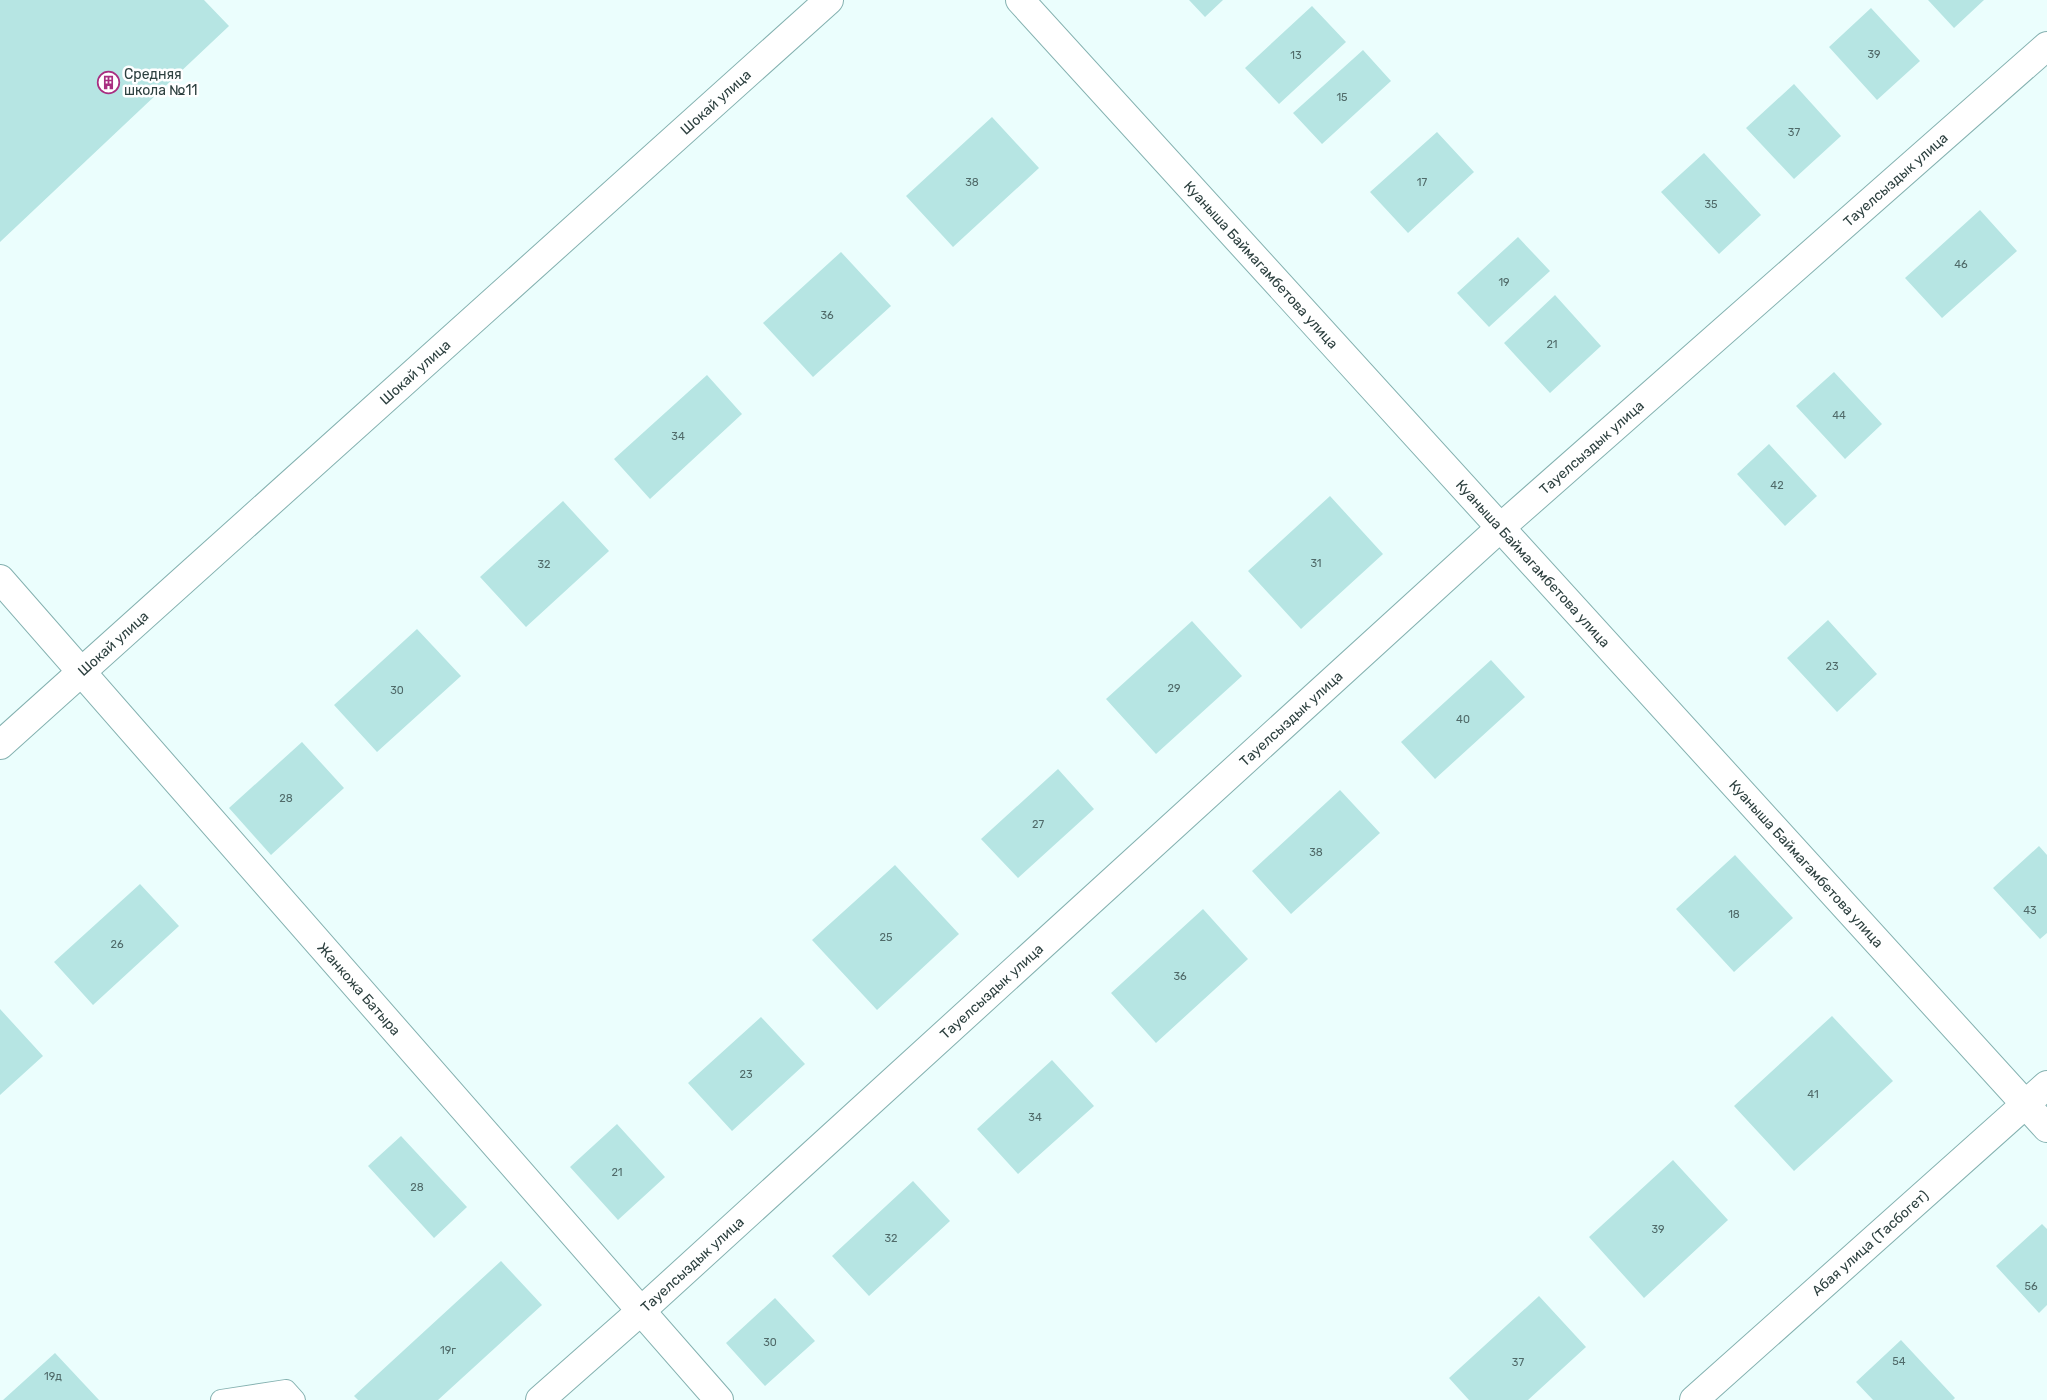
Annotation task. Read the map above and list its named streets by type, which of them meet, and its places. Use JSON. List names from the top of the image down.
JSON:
{
  "streets": {
    "street": [
      "Шокай улица",
      "Тауелсыздык улица",
      "Куаныша Баймагамбетова улица",
      "Жанкожа Батыра",
      "Абая улица (Тасбогет)"
    ]
  },
  "crossings": [
    ["Шокай улица", "Жанкожа Батыра"],
    ["Тауелсыздык улица", "Куаныша Баймагамбетова улица"],
    ["Тауелсыздык улица", "Жанкожа Батыра"],
    ["Куаныша Баймагамбетова улица", "Абая улица (Тасбогет)"]
  ],
  "places": {
    "building": ["Средняя школа №11"]
  },
  "house_numbers": [
    "39",
    "13",
    "15",
    "37",
    "38",
    "17",
    "35",
    "46",
    "19",
    "36",
    "21",
    "44",
    "34",
    "42",
    "31",
    "32",
    "23",
    "29",
    "30",
    "40",
    "28",
    "27",
    "38",
    "43",
    "18",
    "25",
    "26",
    "36",
    "23",
    "41",
    "34",
    "21",
    "28",
    "39",
    "32",
    "56",
    "30",
    "19г",
    "54",
    "37",
    "19д"
  ]
}
